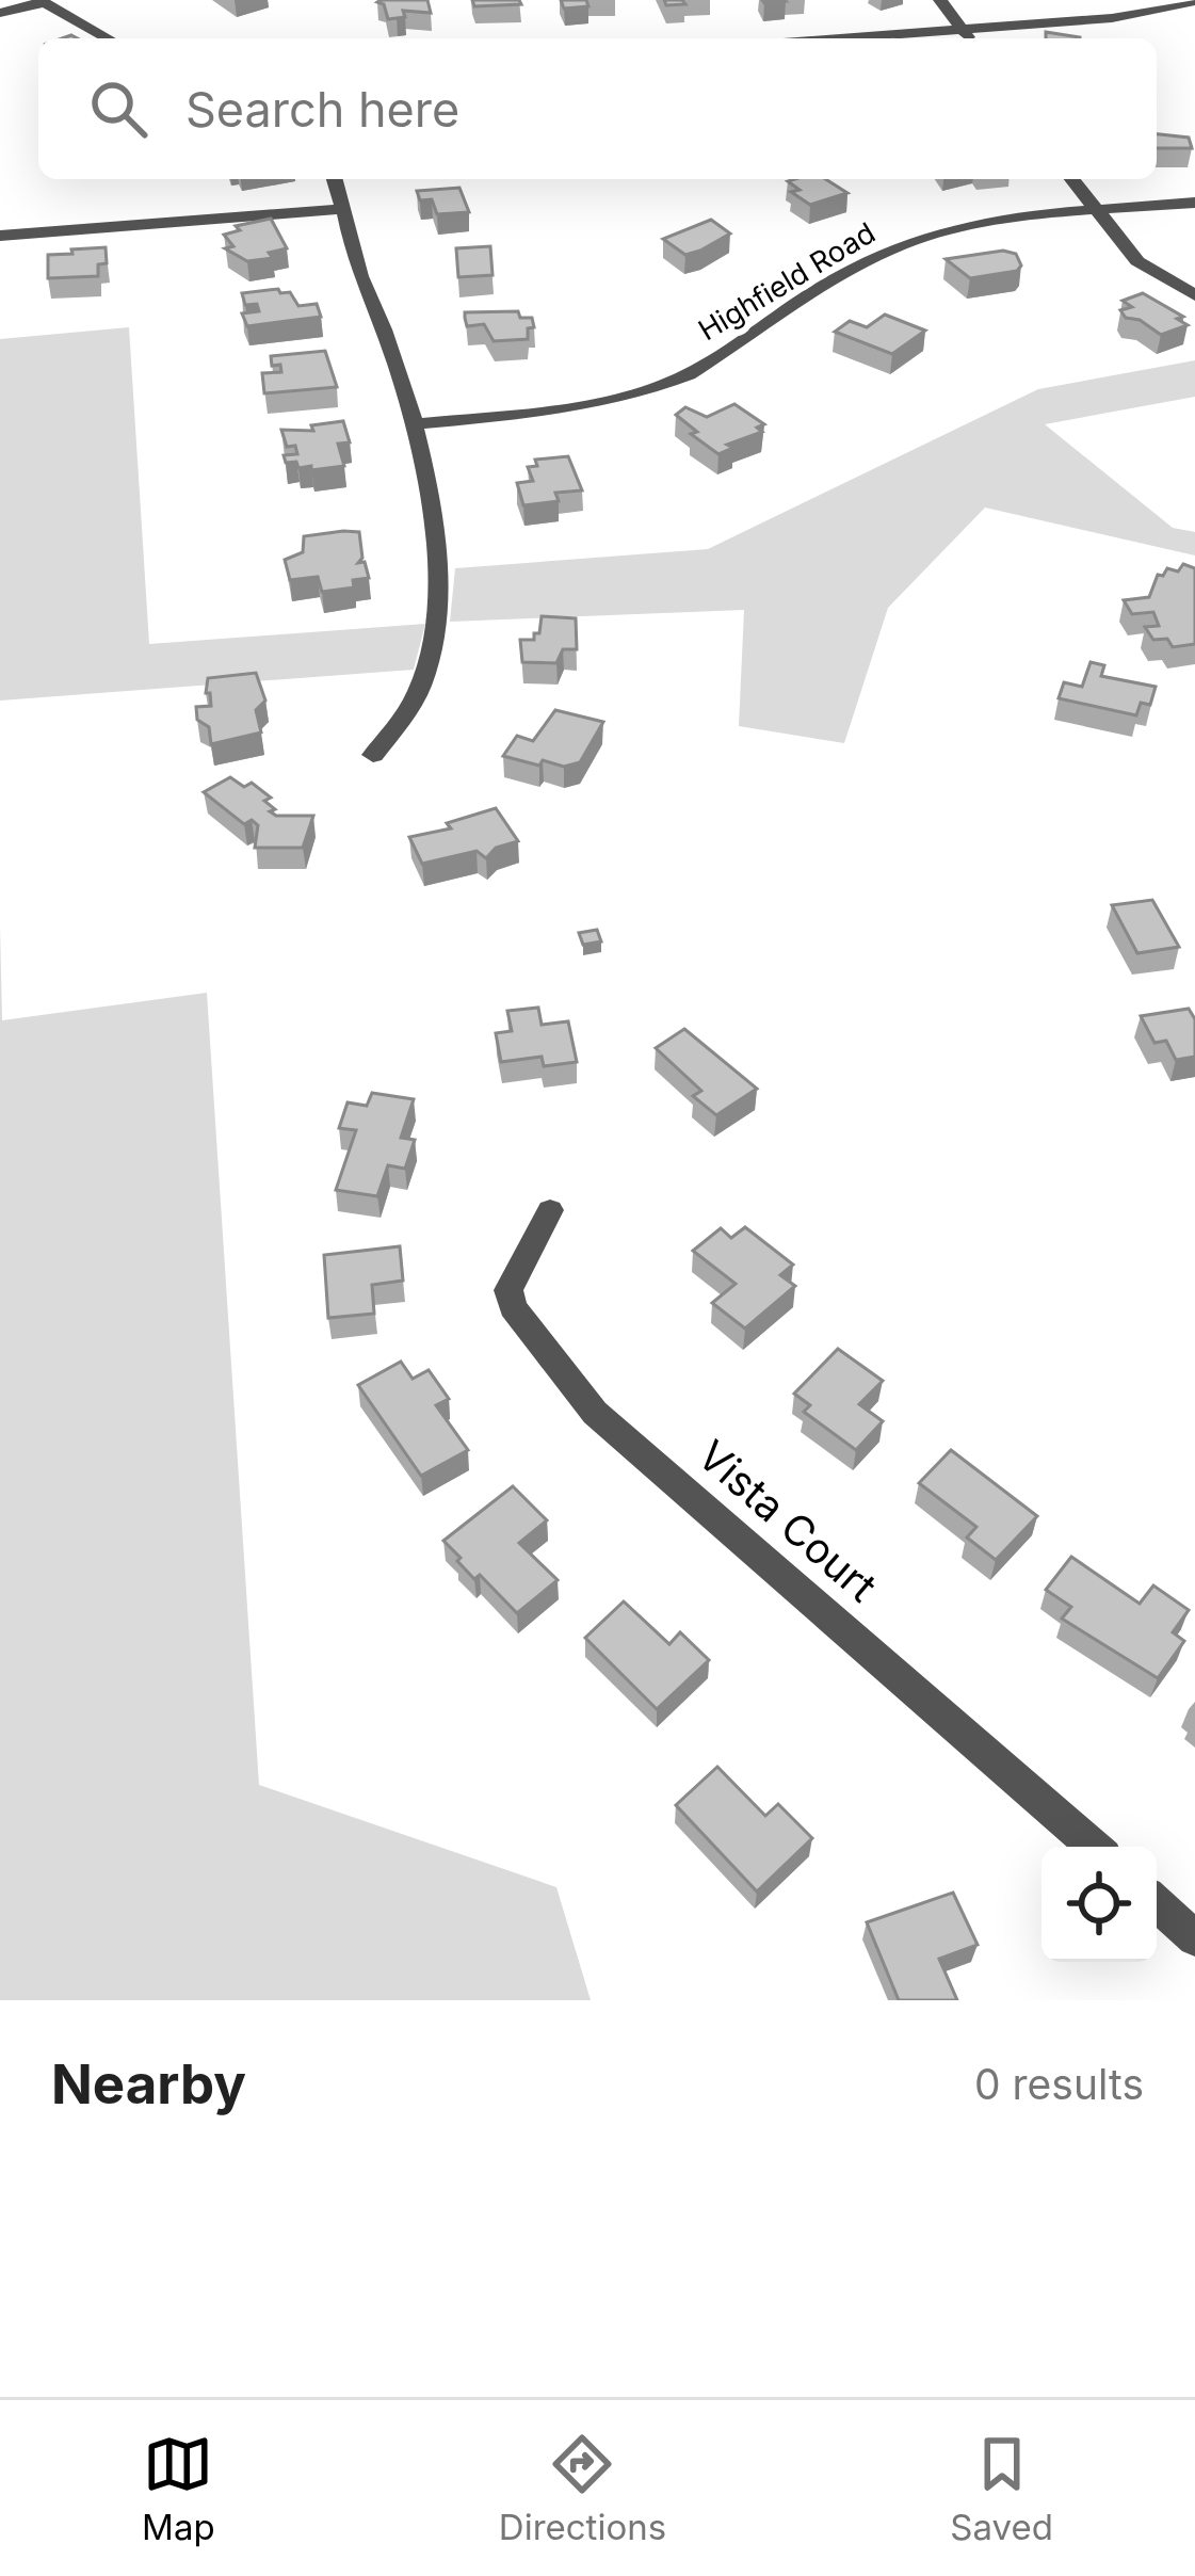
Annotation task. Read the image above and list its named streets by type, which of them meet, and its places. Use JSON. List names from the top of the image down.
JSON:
{
  "streets": {
    "street": ["Highfield Road", "Vista Court"]
  },
  "page": {
    "search": "Search here",
    "heading": ["Nearby", "0 results"],
    "nav": ["Map", "Directions", "Saved"]
  }
}
